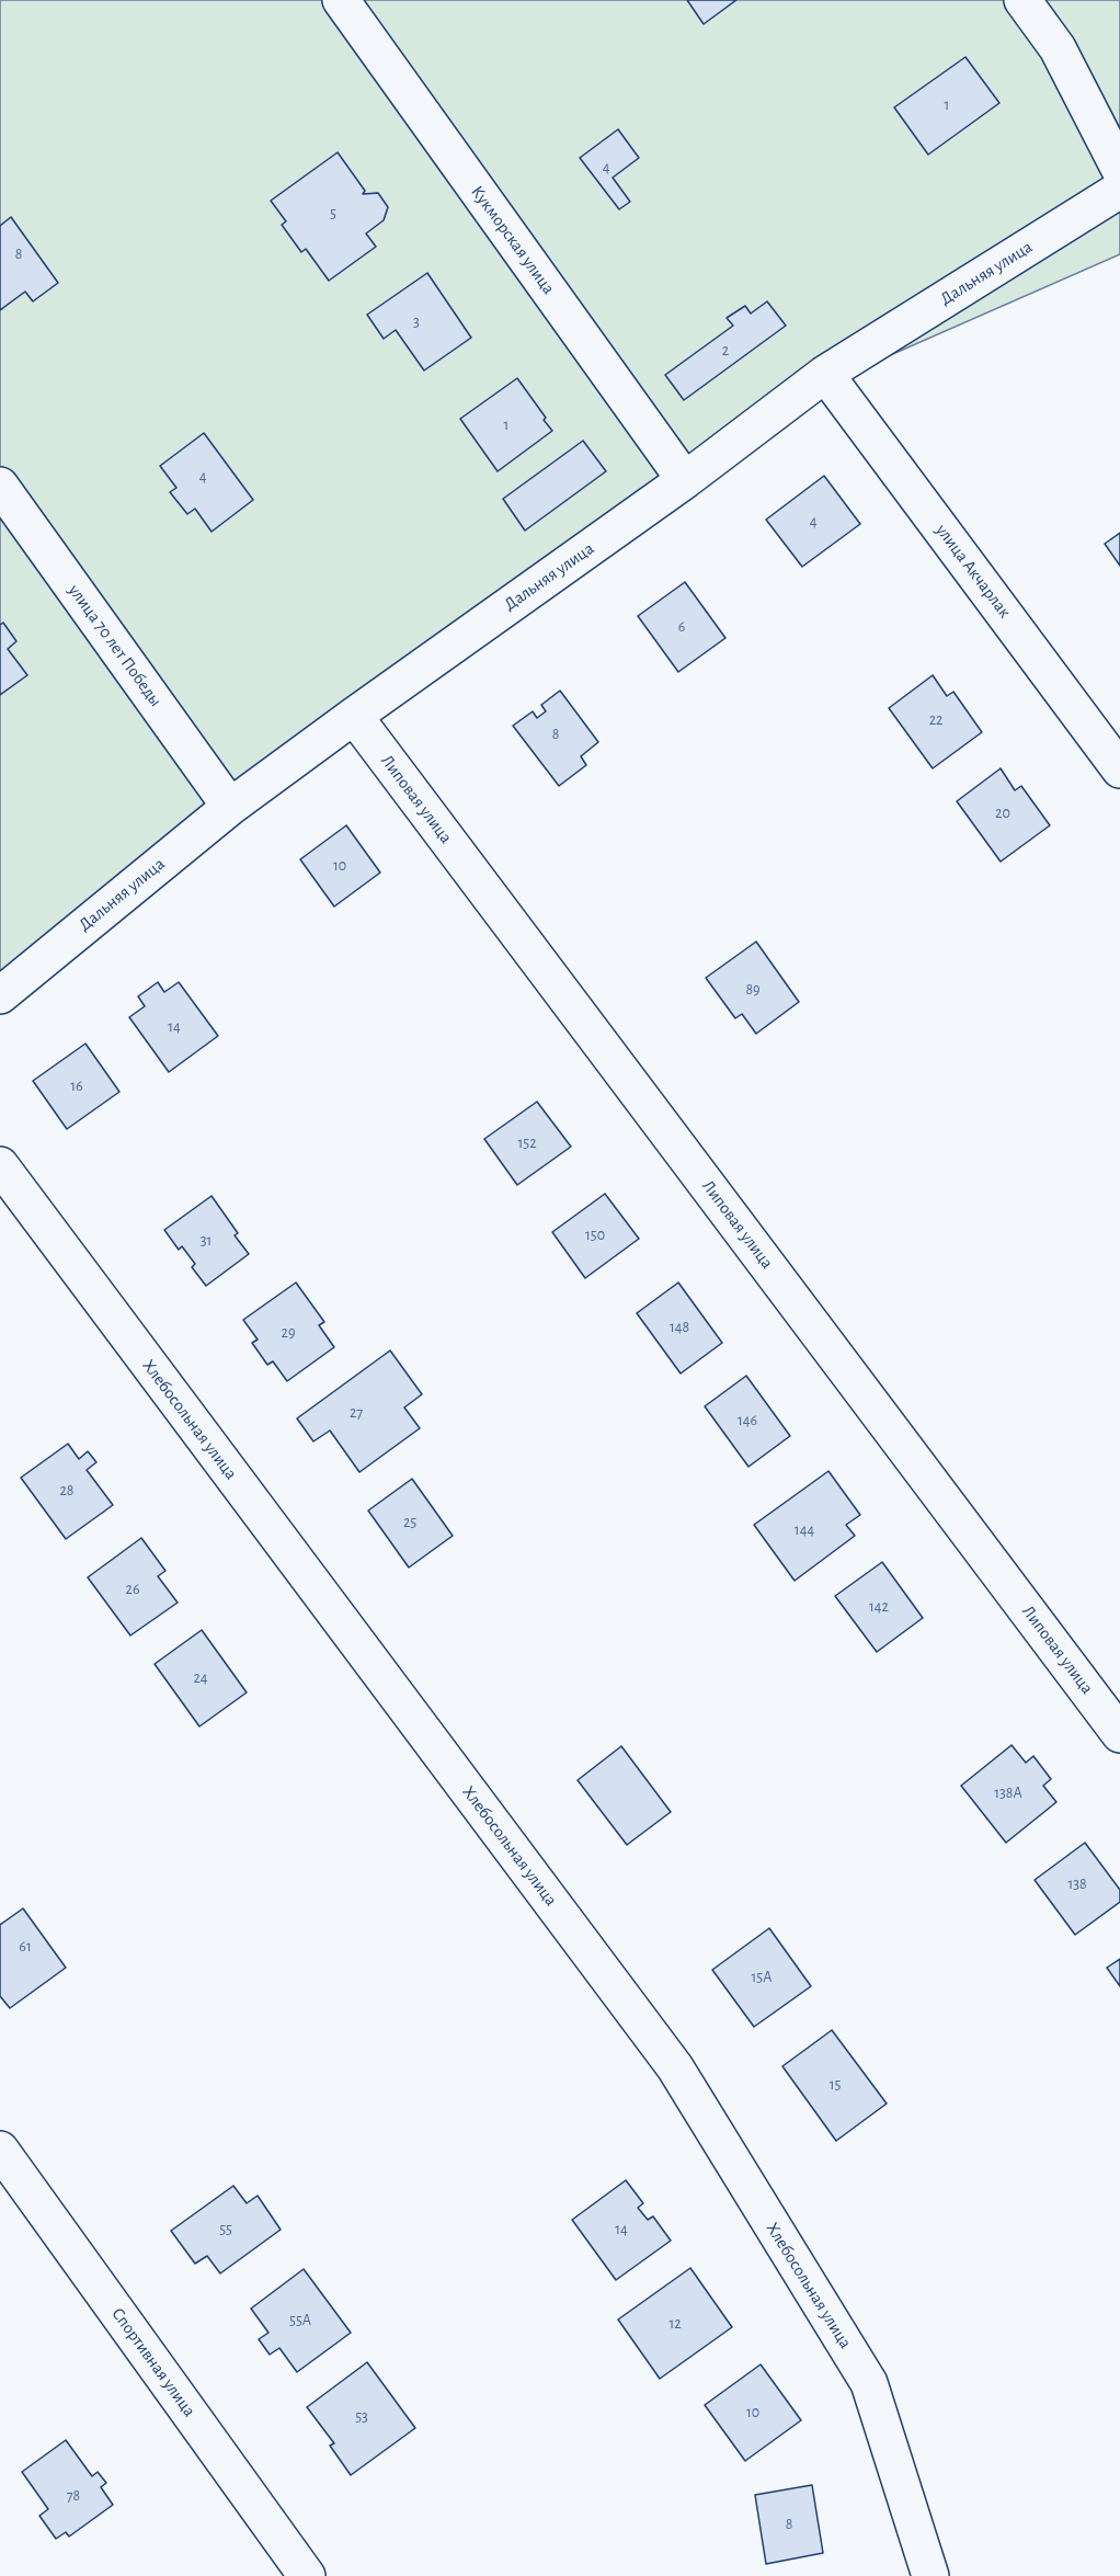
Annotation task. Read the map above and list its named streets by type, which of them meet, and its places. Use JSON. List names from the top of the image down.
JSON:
{
  "streets": {
    "street": [
      "Кукморская улица",
      "Дальняя улица",
      "улица Акчарлак",
      "улица 70 лет Победы",
      "Липовая улица",
      "Хлебосольная улица",
      "Спортивная улица"
    ]
  },
  "crossings": [
    ["Кукморская улица", "Дальняя улица"],
    ["Дальняя улица", "улица Акчарлак"],
    ["Дальняя улица", "улица 70 лет Победы"],
    ["Дальняя улица", "Липовая улица"]
  ],
  "house_numbers": [
    "1",
    "4",
    "5",
    "8",
    "3",
    "2",
    "1",
    "4",
    "4",
    "6",
    "22",
    "8",
    "20",
    "10",
    "89",
    "14",
    "16",
    "152",
    "150",
    "31",
    "148",
    "29",
    "27",
    "146",
    "28",
    "25",
    "144",
    "26",
    "142",
    "24",
    "138А",
    "138",
    "61",
    "15А",
    "15",
    "55",
    "14",
    "55А",
    "12",
    "10",
    "53",
    "78",
    "8"
  ]
}
